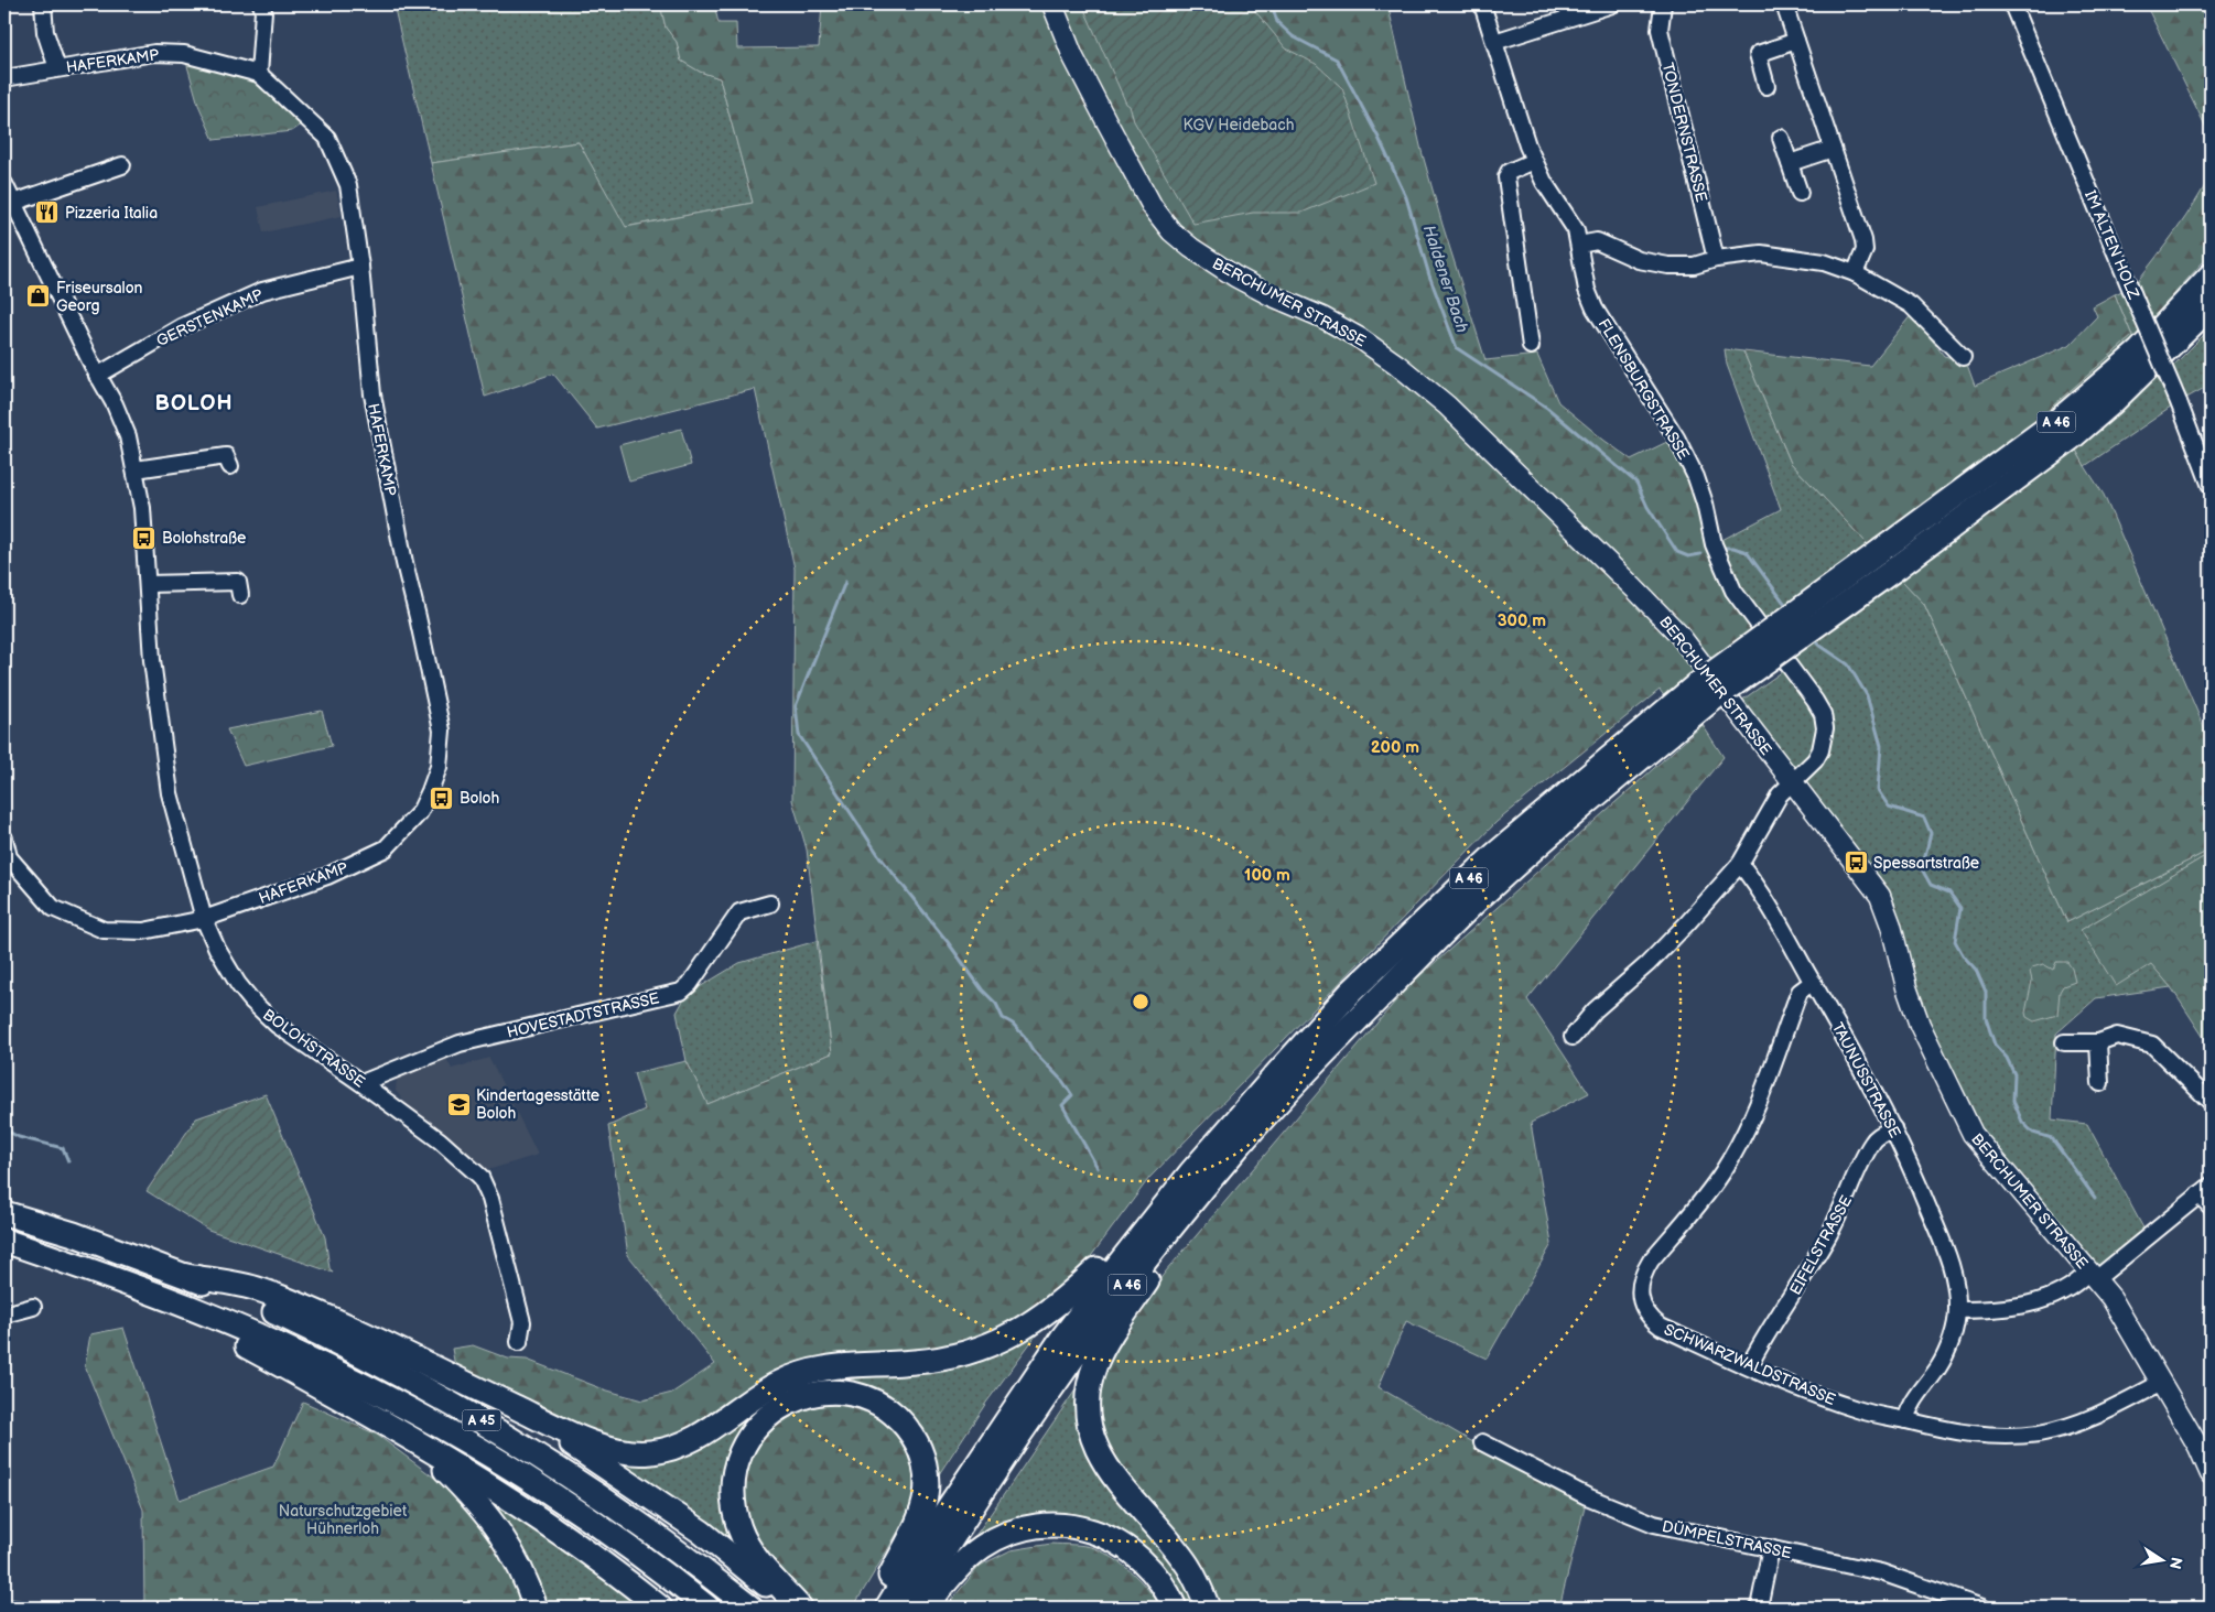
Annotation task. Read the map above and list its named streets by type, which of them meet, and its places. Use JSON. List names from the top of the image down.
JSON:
{
  "streets": {
    "highway": ["A 46", "A 45"],
    "main road": ["BERCHUMER STRASSE"],
    "street": [
      "HAFERKAMP",
      "TONDERNSTRASSE",
      "IM ALTEN HOLZ",
      "GERSTENKAMP",
      "FLENSBURGSTRASSE",
      "HOVESTADTSTRASSE",
      "BOLOHSTRASSE",
      "TAUNUSSTRASSE",
      "EIFELSTRASSE",
      "SCHWARZWALDSTRASSE",
      "DÜMPELSTRASSE"
    ]
  },
  "crossings": [
    ["HAFERKAMP", "GERSTENKAMP"],
    ["HAFERKAMP", "BOLOHSTRASSE"],
    ["BERCHUMER STRASSE", "FLENSBURGSTRASSE"],
    ["BERCHUMER STRASSE", "SCHWARZWALDSTRASSE"],
    ["GERSTENKAMP", "BOLOHSTRASSE"],
    ["HOVESTADTSTRASSE", "BOLOHSTRASSE"],
    ["TAUNUSSTRASSE", "EIFELSTRASSE"],
    ["TAUNUSSTRASSE", "SCHWARZWALDSTRASSE"],
    ["EIFELSTRASSE", "SCHWARZWALDSTRASSE"]
  ],
  "districts": ["BOLOH"],
  "water": ["Haldener Bach"],
  "parks": ["KGV Heidebach", "Naturschutzgebiet Hühnerloh"],
  "places": {
    "restaurant": ["Pizzeria Italia"],
    "shop": ["Friseursalon Georg"],
    "bus stop": ["Bolohstraße", "Boloh", "Spessartstraße"],
    "school or university": ["Kindertagesstätte Boloh"]
  },
  "north": "right",
  "rings": ["300 m", "200 m", "100 m"]
}
